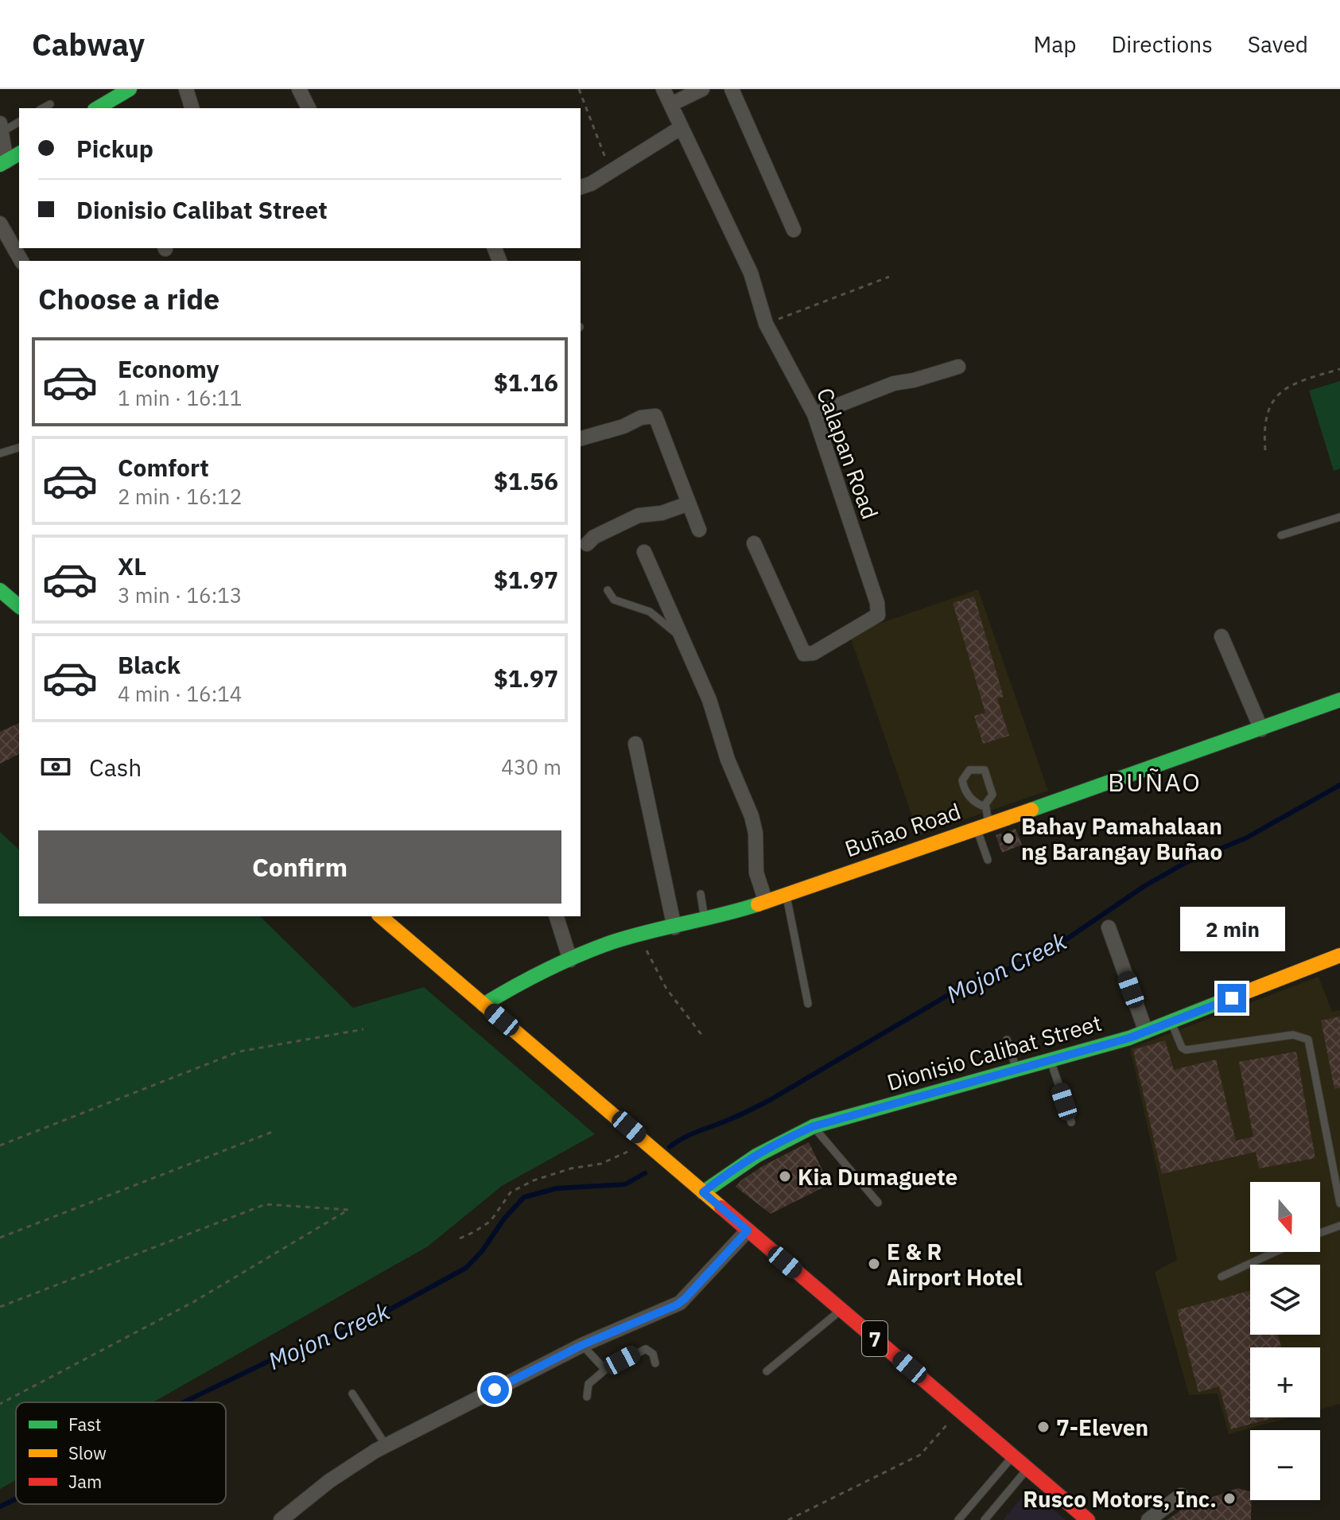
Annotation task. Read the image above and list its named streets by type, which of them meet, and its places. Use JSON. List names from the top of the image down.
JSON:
{
  "streets": {
    "main road": ["Buñao Road", "Dionisio Calibat Street", "7"],
    "street": ["Calapan Road"]
  },
  "crossings": [
    ["Buñao Road", "7"],
    ["Dionisio Calibat Street", "7"]
  ],
  "districts": ["BUÑAO"],
  "water": ["Mojon Creek"],
  "places": [
    "Bahay Pamahalaan ng Barangay Buñao",
    "Kia Dumaguete",
    "E & R Airport Hotel",
    "7-Eleven",
    "Rusco Motors, Inc."
  ],
  "legend": ["Fast", "Slow", "Jam"],
  "north": "bottom",
  "page": {
    "header": "Cabway",
    "nav": ["Map", "Directions", "Saved"],
    "banner": ["Pickup", "Dionisio Calibat Street"],
    "heading": "Choose a ride",
    "list": [
      {
        "name": "Economy",
        "note": "1 min · 16:11",
        "value": "$1.16"
      },
      {
        "name": "Comfort",
        "note": "2 min · 16:12",
        "value": "$1.56"
      },
      {
        "name": "XL",
        "note": "3 min · 16:13",
        "value": "$1.97"
      },
      {
        "name": "Black",
        "note": "4 min · 16:14",
        "value": "$1.97"
      }
    ],
    "pay": ["Cash", "430 m"],
    "buttons": "Confirm",
    "bubble": "2 min",
    "map_buttons": ["+", "−"]
  }
}
